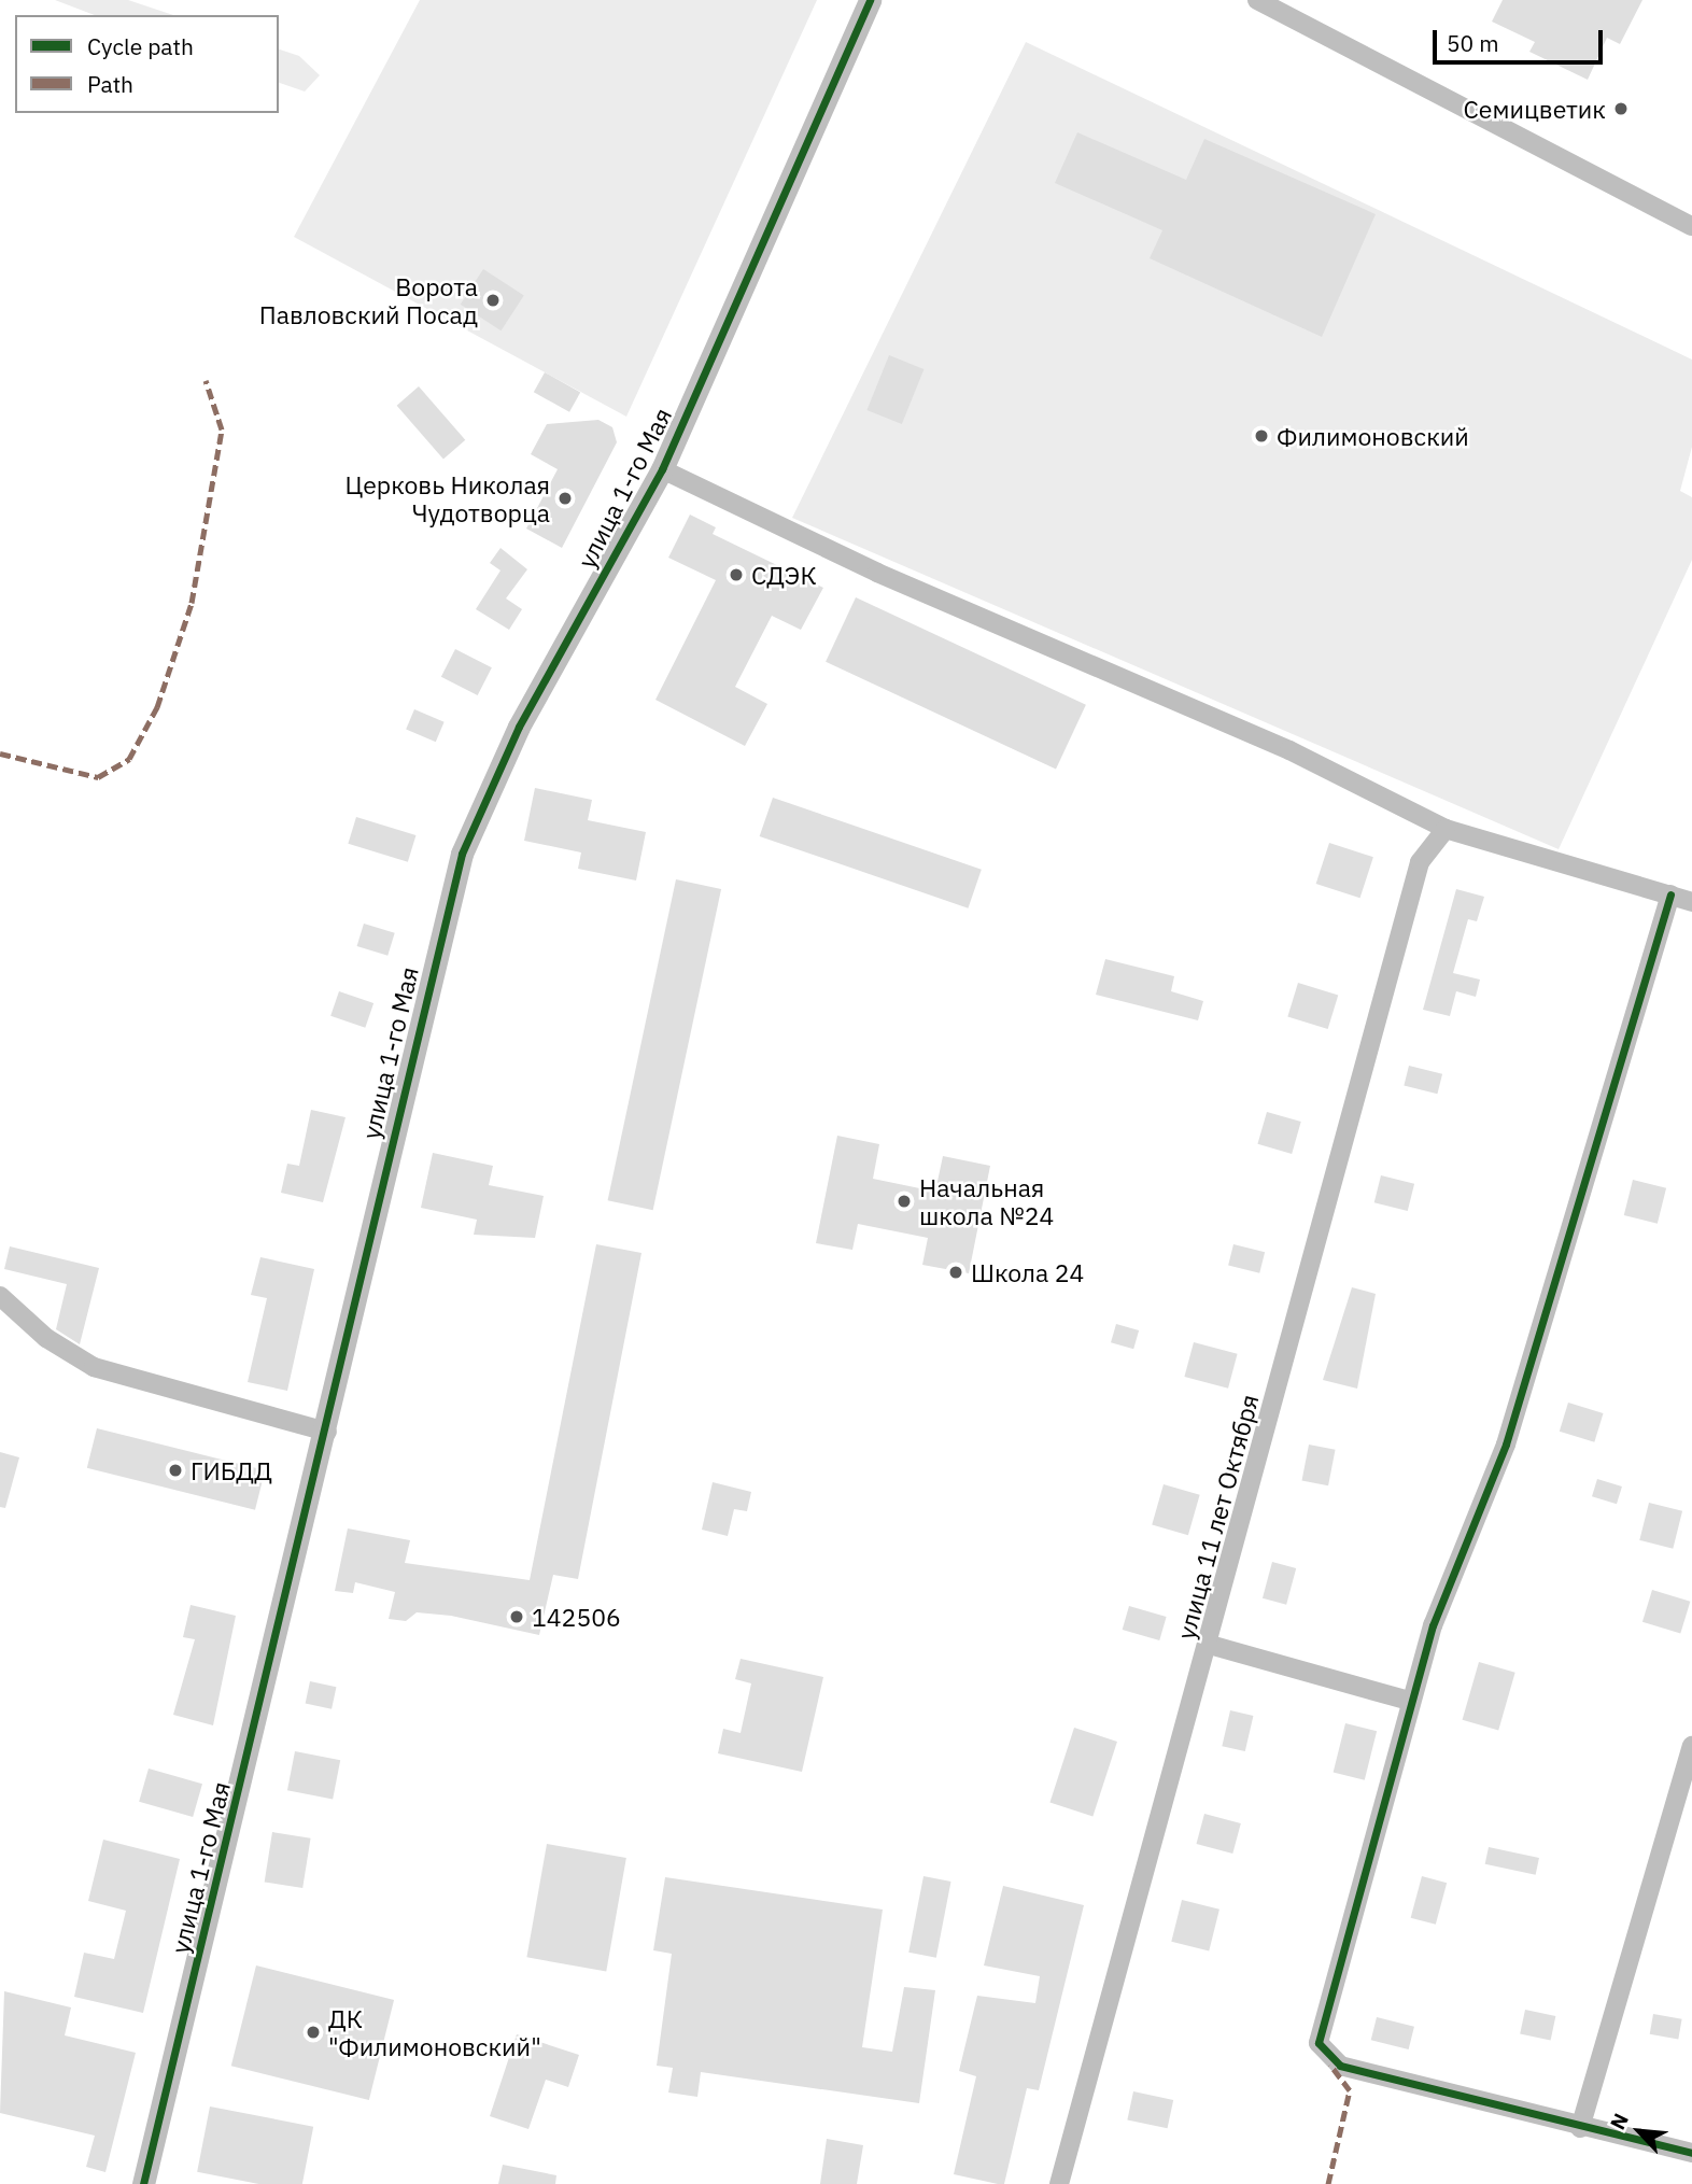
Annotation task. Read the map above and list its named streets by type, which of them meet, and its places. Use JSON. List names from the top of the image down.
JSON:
{
  "streets": {
    "street": ["улица 1-го Мая", "улица 11 лет Октября"]
  },
  "places": [
    "Семицветик",
    "Ворота Павловский Посад",
    "Филимоновский",
    "Церковь Николая Чудотворца",
    "СДЭК",
    "Начальная школа №24",
    "Школа 24",
    "ГИБДД",
    "142506",
    "ДК \"Филимоновский\""
  ],
  "legend": ["Cycle path", "Path"],
  "scale_bar": "50 m",
  "north": "top left"
}
